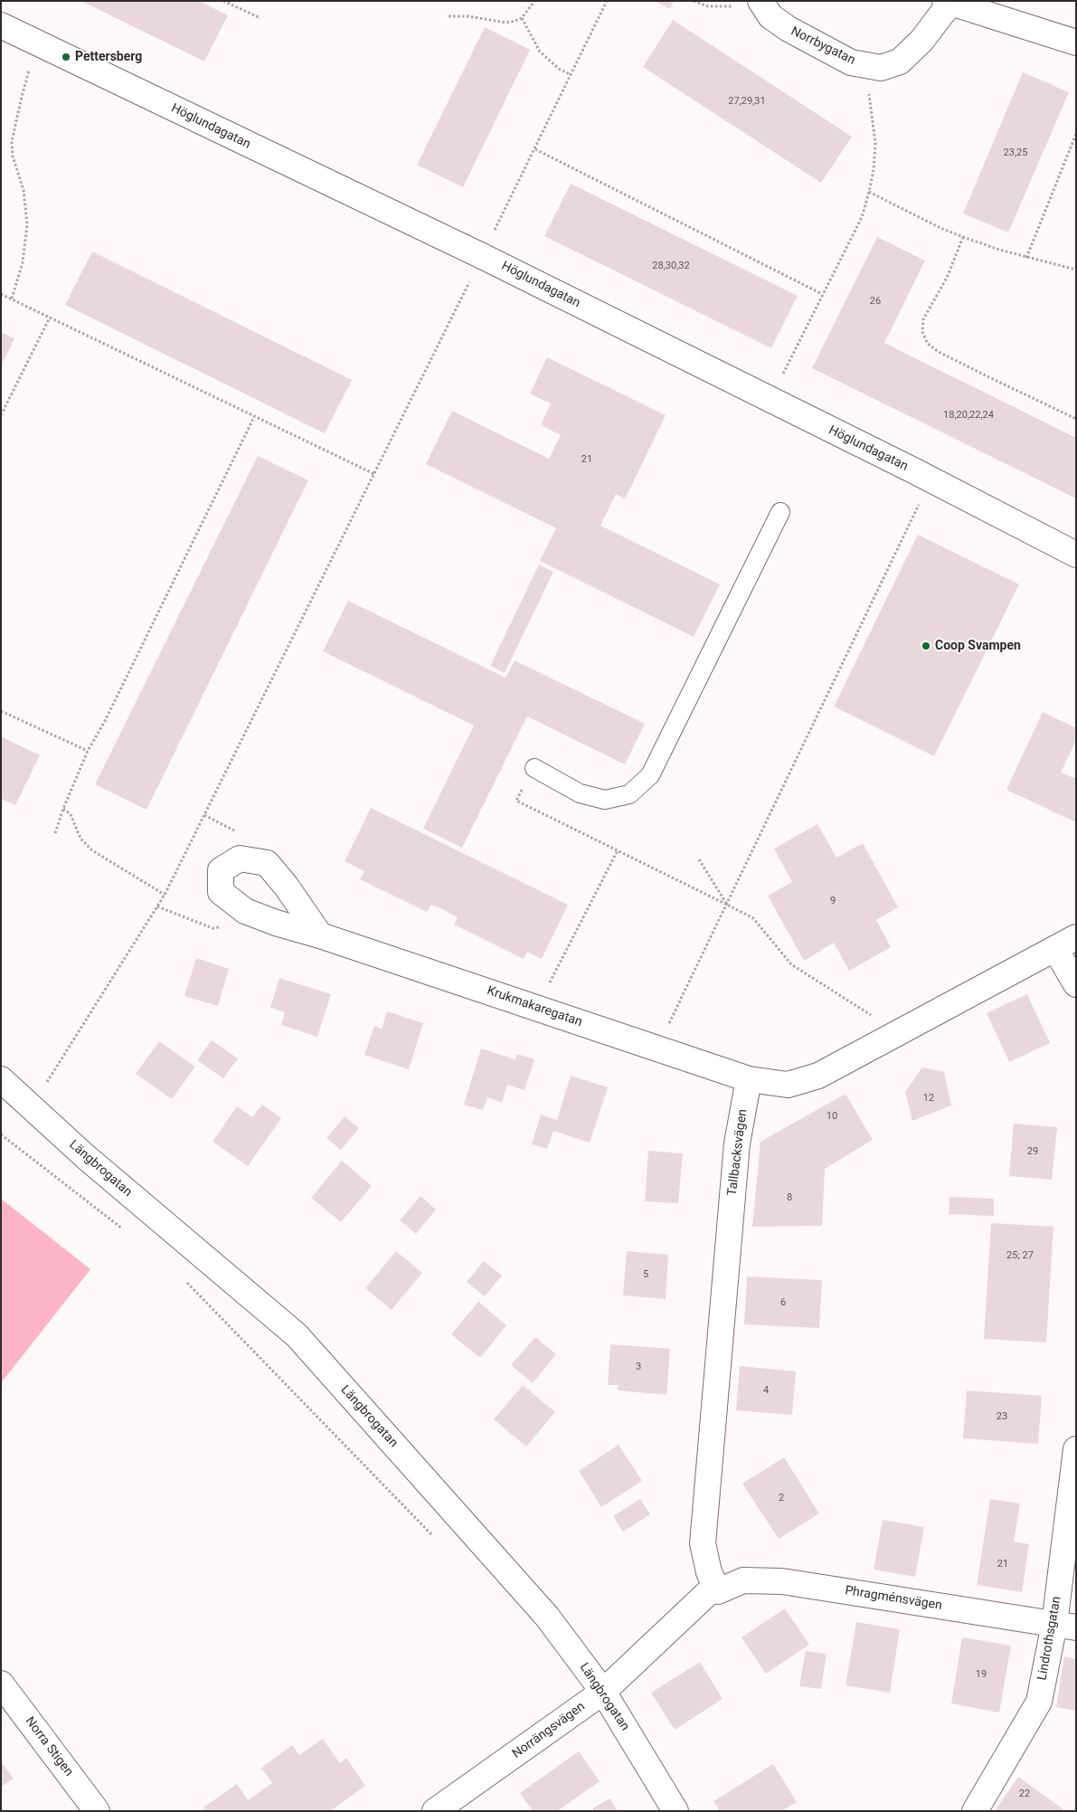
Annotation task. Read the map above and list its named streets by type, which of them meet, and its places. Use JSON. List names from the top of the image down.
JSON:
{
  "streets": {
    "street": [
      "Norrbygatan",
      "Höglundagatan",
      "Krukmakaregatan",
      "Tallbacksvägen",
      "Längbrogatan",
      "Phragménsvägen",
      "Lindrothsgatan",
      "Norrängsvägen",
      "Norra Stigen"
    ]
  },
  "crossings": [
    ["Krukmakaregatan", "Tallbacksvägen"],
    ["Tallbacksvägen", "Phragménsvägen"],
    ["Tallbacksvägen", "Norrängsvägen"],
    ["Längbrogatan", "Norrängsvägen"],
    ["Phragménsvägen", "Lindrothsgatan"],
    ["Phragménsvägen", "Norrängsvägen"]
  ],
  "places": ["Pettersberg", "Coop Svampen"],
  "house_numbers": [
    "27,29,31",
    "23,25",
    "28,30,32",
    "26",
    "18,20,22,24",
    "21",
    "9",
    "12",
    "10",
    "29",
    "8",
    "25; 27",
    "5",
    "6",
    "3",
    "4",
    "23",
    "2",
    "21",
    "19",
    "22"
  ]
}
